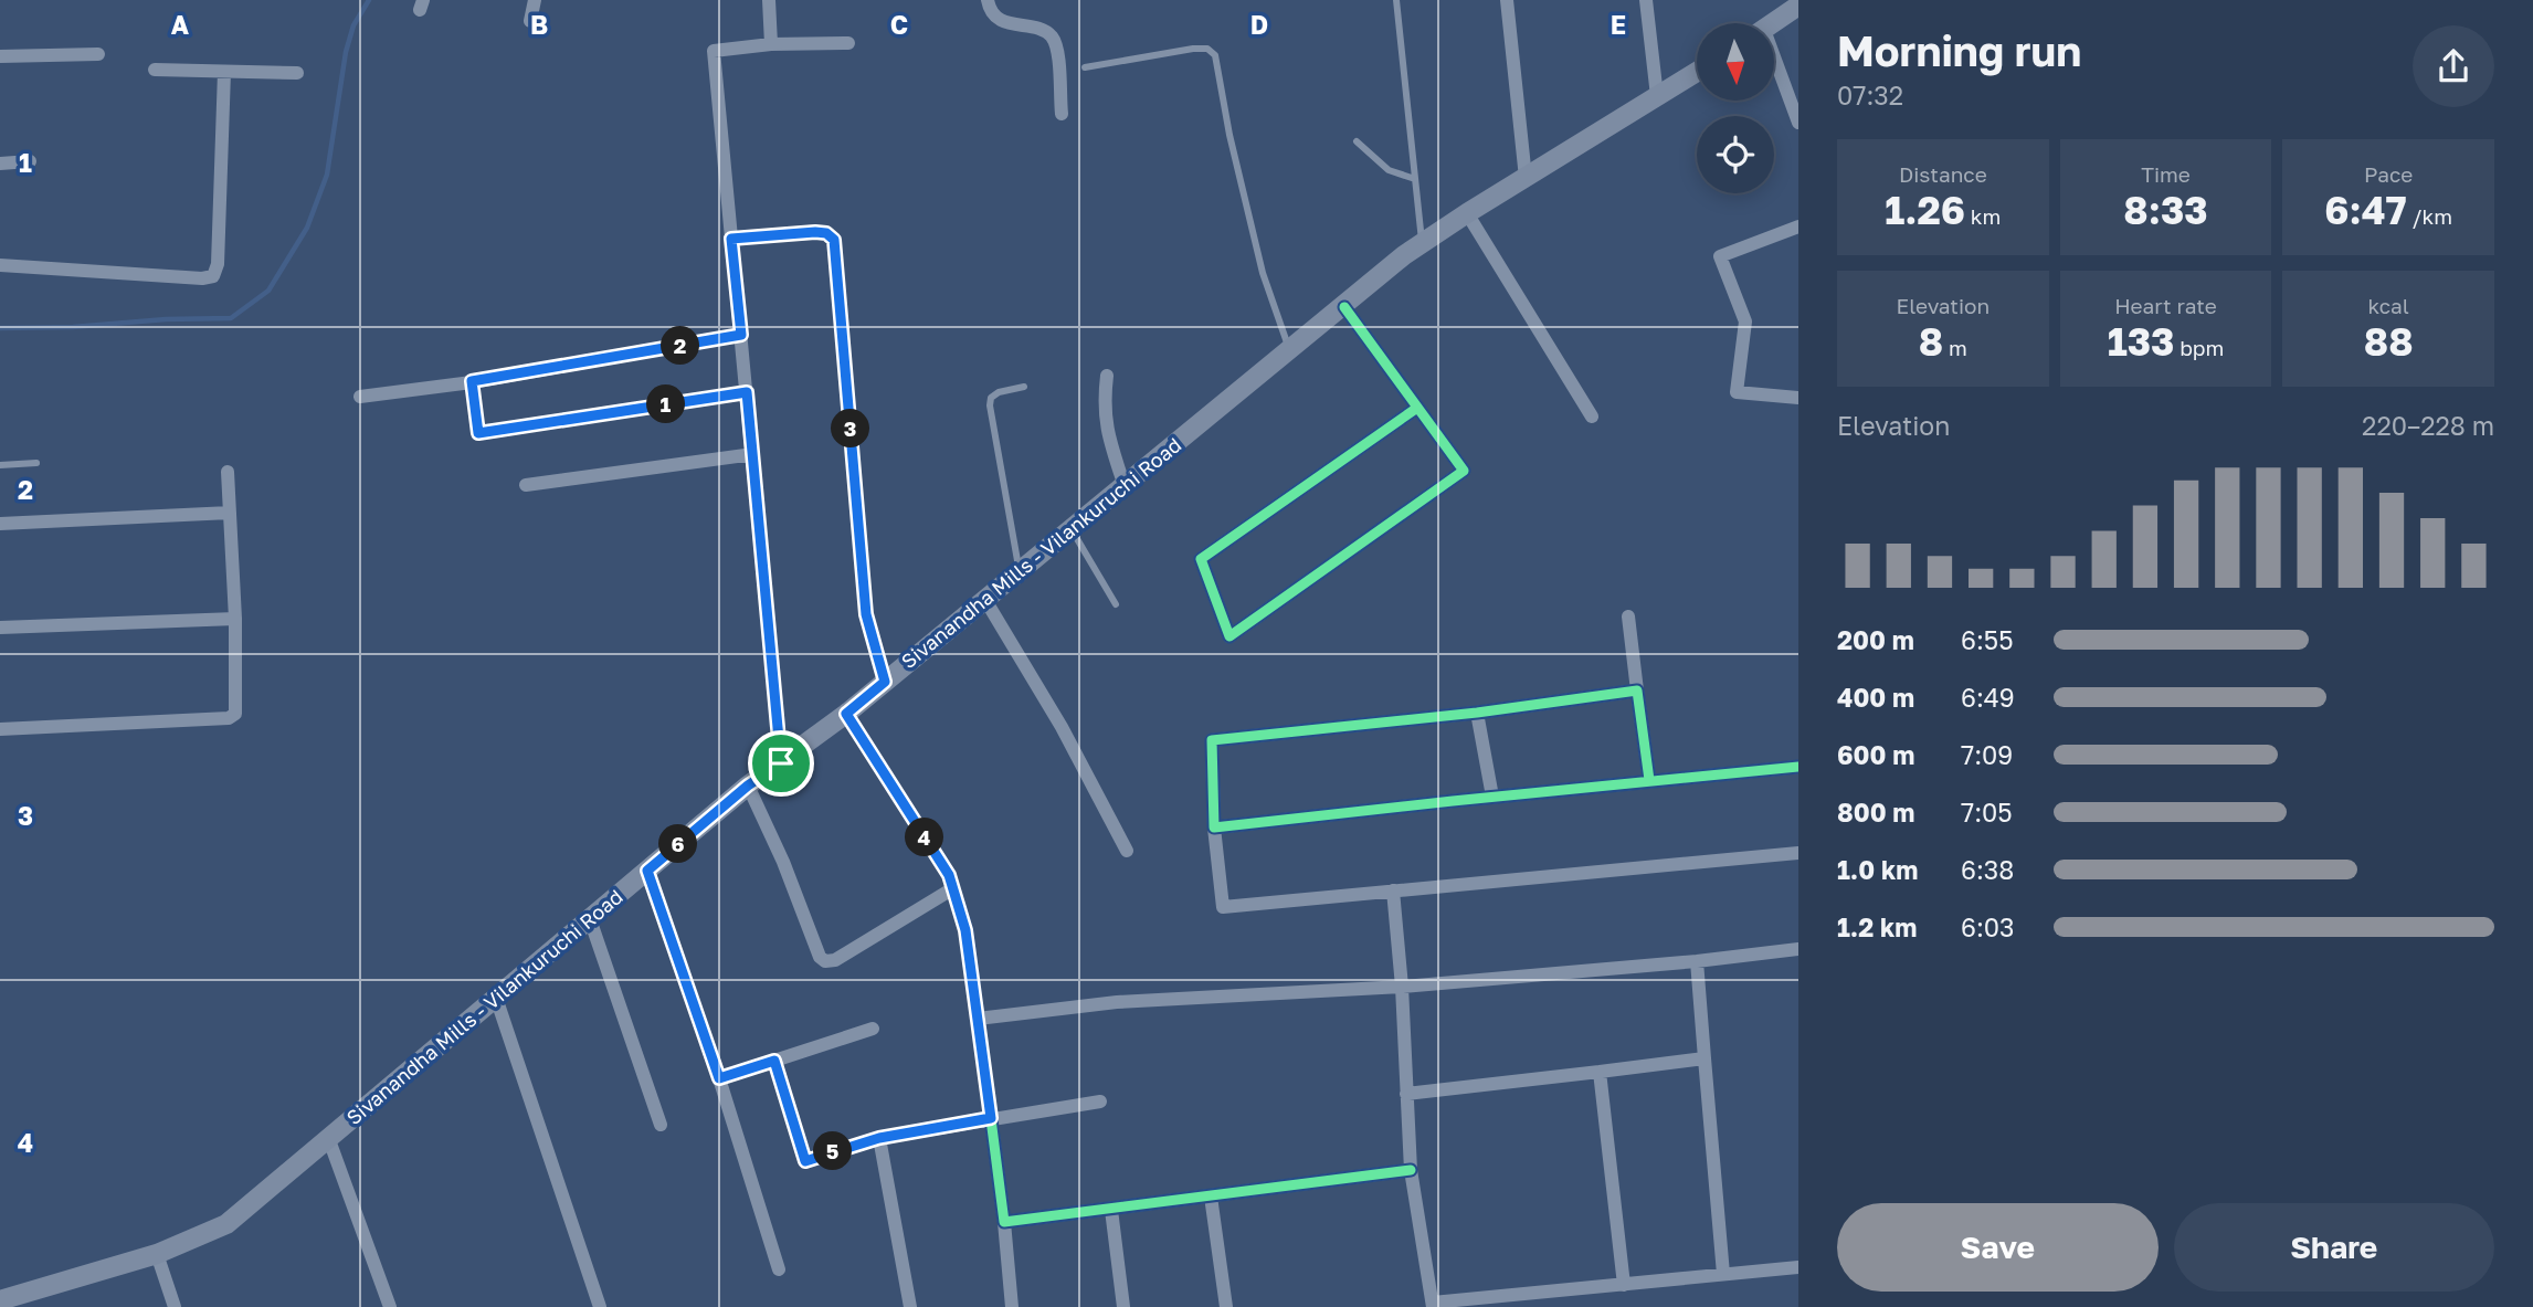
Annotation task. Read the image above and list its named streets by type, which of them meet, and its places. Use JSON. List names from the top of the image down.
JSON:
{
  "streets": {
    "main road": ["Sivanandha Mills - Vilankuruchi Road"]
  },
  "north": "bottom",
  "page": {
    "heading": ["Morning run", "07:32"],
    "stats": [
      ["Distance", "1.26 km"],
      ["Time", "8:33"],
      ["Pace", "6:47 /km"],
      ["Elevation", "8 m"],
      ["Heart rate", "133 bpm"],
      ["kcal", "88"]
    ],
    "pins": [
      "2",
      "1",
      "3",
      "4",
      "6",
      "5"
    ],
    "chart": ["Elevation", "220–228 m"],
    "list": [
      {
        "name": "200 m",
        "note": "6:55"
      },
      {
        "name": "400 m",
        "note": "6:49"
      },
      {
        "name": "600 m",
        "note": "7:09"
      },
      {
        "name": "800 m",
        "note": "7:05"
      },
      {
        "name": "1.0 km",
        "note": "6:38"
      },
      {
        "name": "1.2 km",
        "note": "6:03"
      }
    ],
    "buttons": ["Save", "Share"]
  },
  "grid": {
    "columns": [
      "A",
      "B",
      "C",
      "D",
      "E"
    ],
    "rows": [
      "1",
      "2",
      "3",
      "4"
    ]
  }
}
